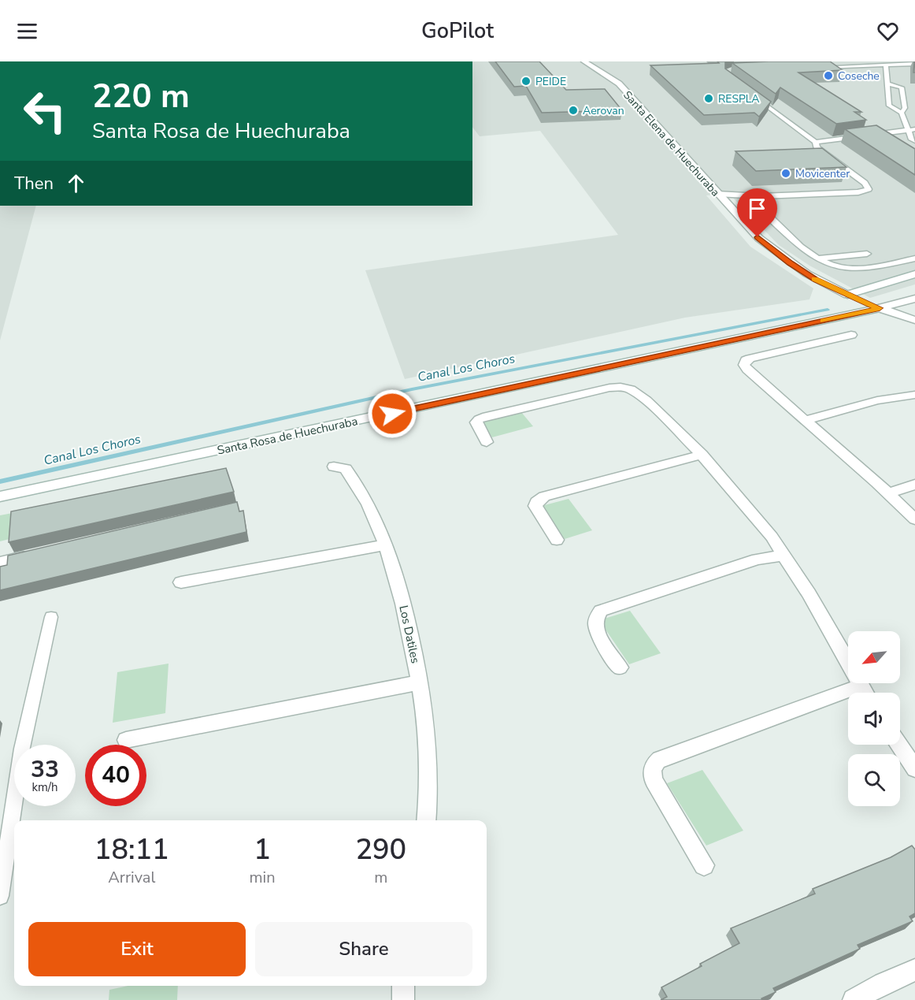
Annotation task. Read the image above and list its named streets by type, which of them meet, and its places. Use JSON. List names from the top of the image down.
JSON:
{
  "streets": {
    "street": ["Santa Elena de Huechuraba", "Santa Rosa de Huechuraba", "Los Datiles"]
  },
  "water": ["Canal Los Choros"],
  "places": [
    "Coseche",
    "PEIDE",
    "RESPLA",
    "Aerovan",
    "Movicenter"
  ],
  "north": "bottom left",
  "page": {
    "header": "GoPilot",
    "turn": ["220 m", "Santa Rosa de Huechuraba"],
    "then": "Then",
    "speed": "33 km/h",
    "limit": "40",
    "eta": [
      "18:11",
      "Arrival",
      "1",
      "min",
      "290",
      "m"
    ],
    "buttons": ["Exit", "Share"]
  }
}
